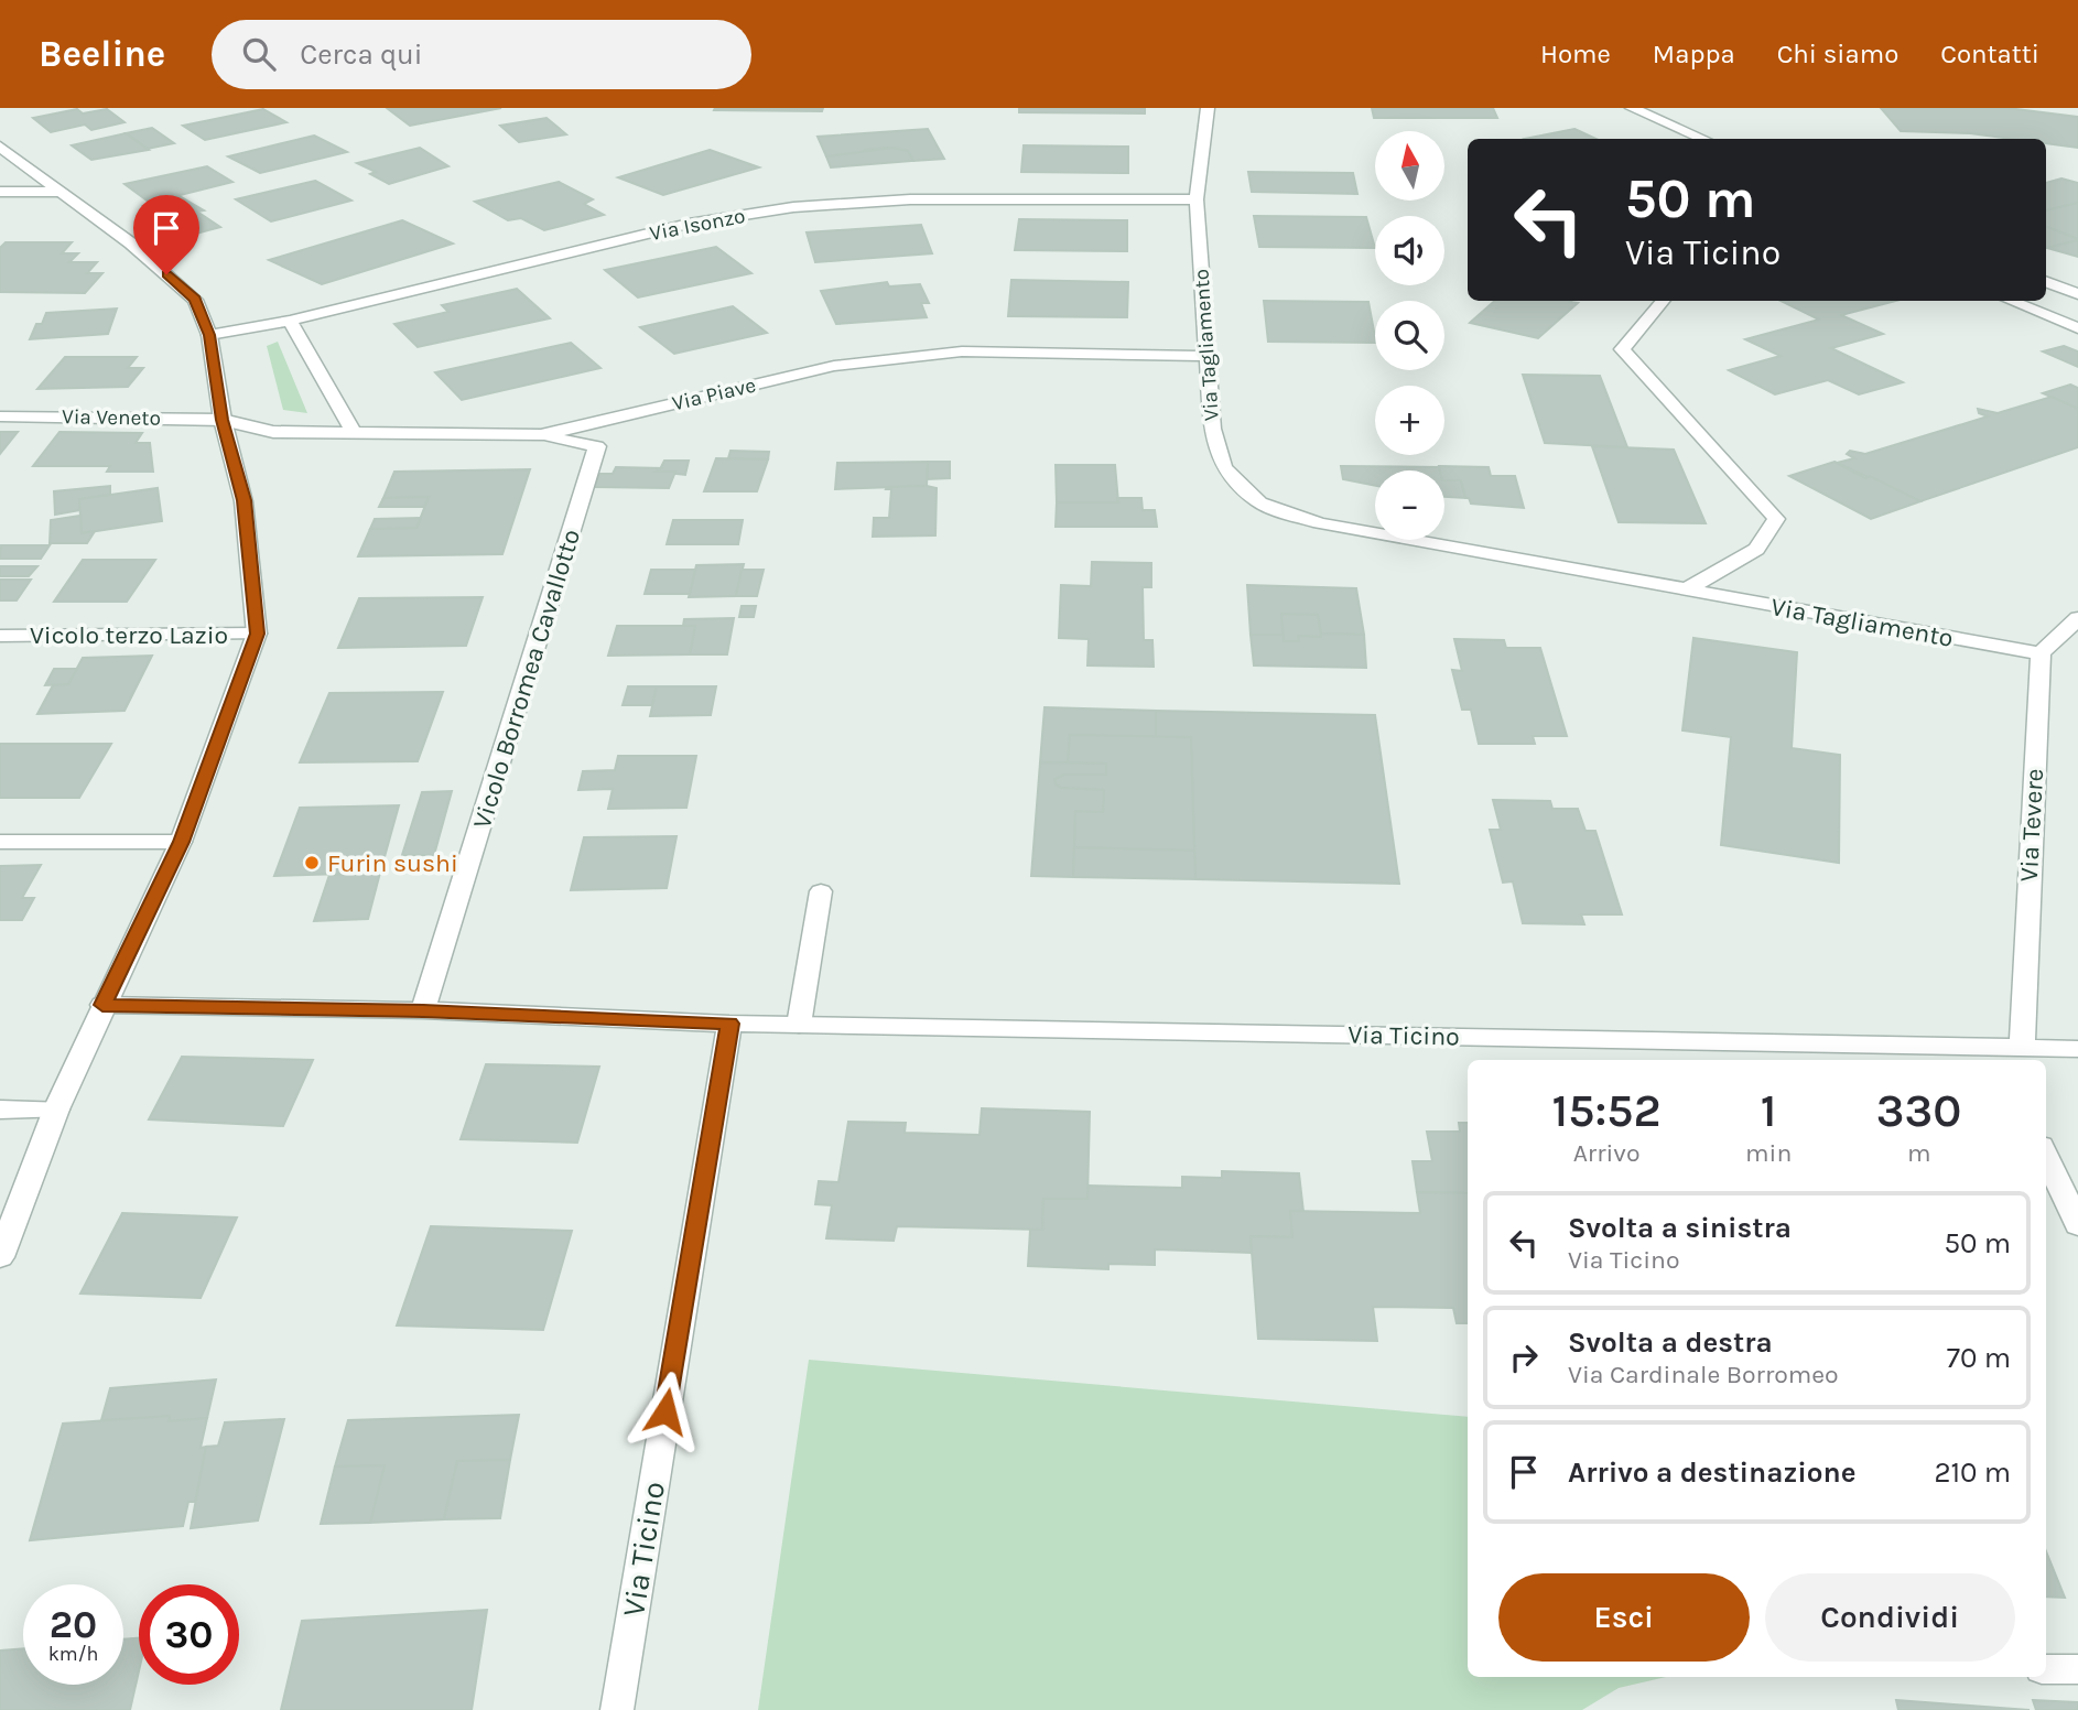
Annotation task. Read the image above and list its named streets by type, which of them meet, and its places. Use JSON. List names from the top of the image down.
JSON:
{
  "streets": {
    "street": [
      "Via Isonzo",
      "Via Tagliamento",
      "Via Piave",
      "Via Veneto",
      "Vicolo terzo Lazio",
      "Vicolo Borromea Cavallotto",
      "Via Tevere",
      "Via Ticino"
    ]
  },
  "crossings": [
    ["Via Isonzo", "Via Tagliamento"],
    ["Via Tagliamento", "Via Piave"],
    ["Via Tagliamento", "Via Tevere"],
    ["Via Piave", "Via Veneto"],
    ["Via Piave", "Vicolo Borromea Cavallotto"],
    ["Vicolo Borromea Cavallotto", "Via Ticino"],
    ["Via Tevere", "Via Ticino"]
  ],
  "places": ["Furin sushi"],
  "north": "top",
  "page": {
    "header": "Beeline",
    "search": "Cerca qui",
    "nav": [
      "Home",
      "Mappa",
      "Chi siamo",
      "Contatti"
    ],
    "map_buttons": ["+", "−"],
    "turn": ["50 m", "Via Ticino"],
    "eta": [
      "15:52",
      "Arrivo",
      "1",
      "min",
      "330",
      "m"
    ],
    "list": [
      {
        "name": "Svolta a sinistra",
        "note": "Via Ticino",
        "value": "50 m"
      },
      {
        "name": "Svolta a destra",
        "note": "Via Cardinale Borromeo",
        "value": "70 m"
      },
      {
        "name": "Arrivo a destinazione",
        "value": "210 m"
      }
    ],
    "buttons": ["Esci", "Condividi"],
    "speed": "20 km/h",
    "limit": "30"
  }
}
